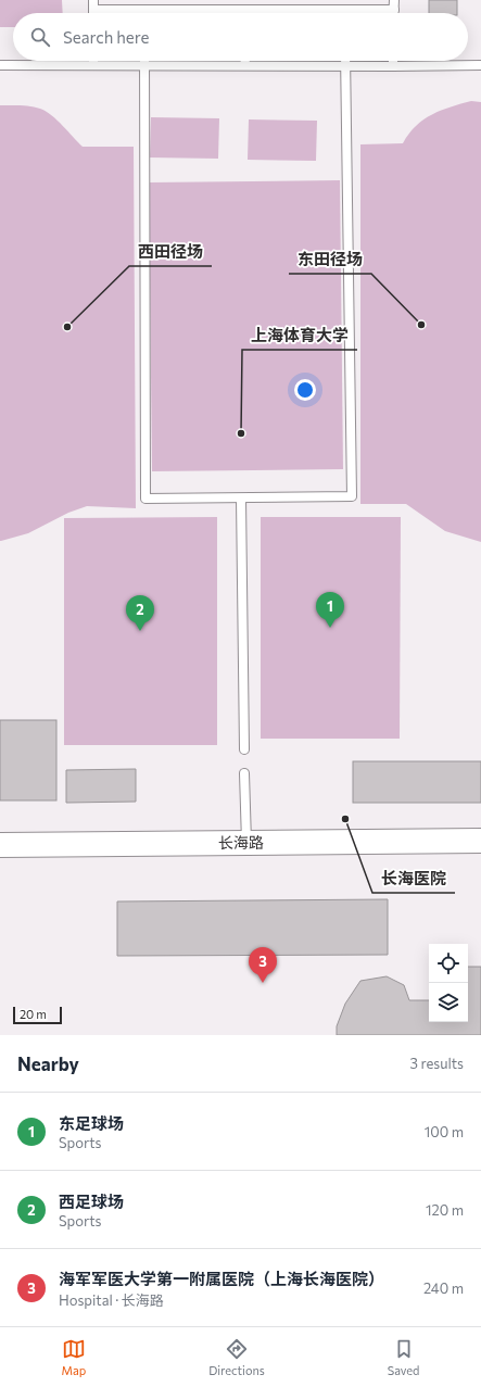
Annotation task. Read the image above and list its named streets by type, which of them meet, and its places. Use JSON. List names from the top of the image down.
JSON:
{
  "streets": {
    "street": ["长海路"]
  },
  "places": [
    "东田径场",
    "西田径场",
    "上海体育大学",
    "长海医院"
  ],
  "scale_bar": "20 m",
  "page": {
    "search": "Search here",
    "pins": ["1", "2", "3"],
    "scale": "20 m",
    "heading": ["Nearby", "3 results"],
    "list": [
      {
        "mark": "1",
        "name": "东足球场",
        "note": "Sports",
        "value": "100 m"
      },
      {
        "mark": "2",
        "name": "西足球场",
        "note": "Sports",
        "value": "120 m"
      },
      {
        "mark": "3",
        "name": "海军军医大学第一附属医院（上海长海医院）",
        "note": "Hospital · 长海路",
        "value": "240 m"
      }
    ],
    "nav": ["Map", "Directions", "Saved"]
  }
}
